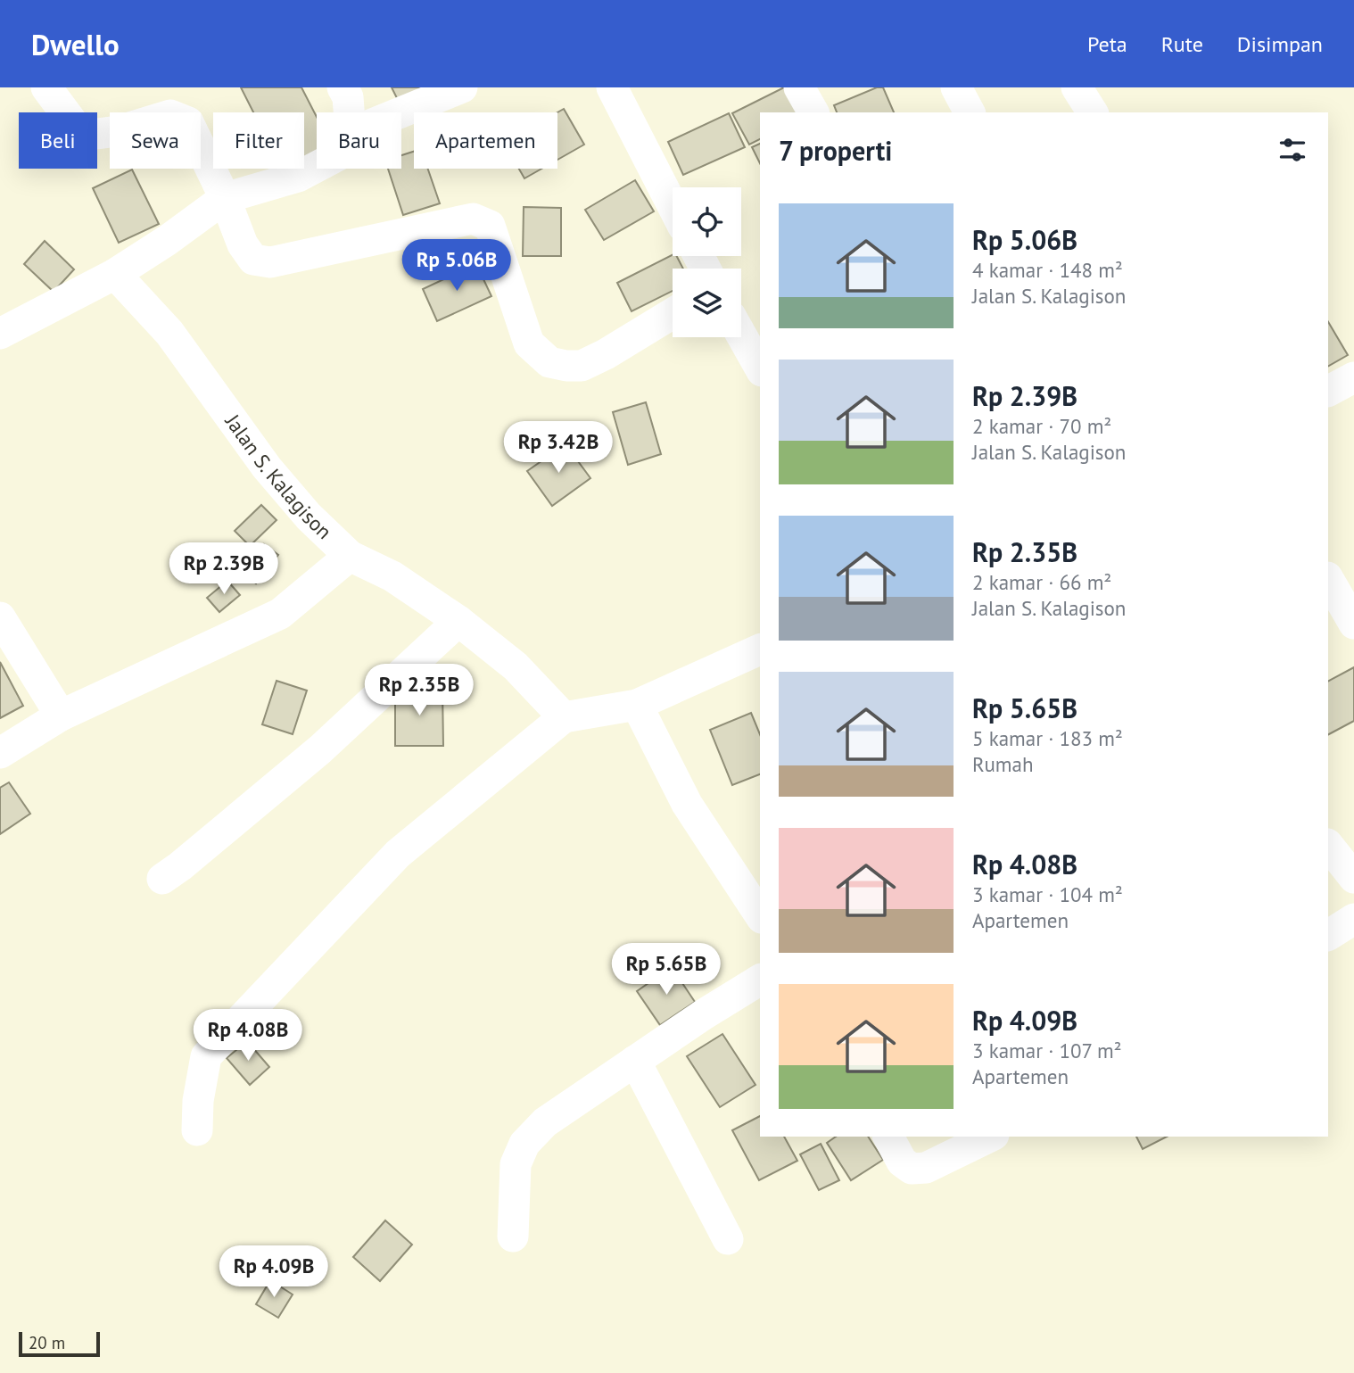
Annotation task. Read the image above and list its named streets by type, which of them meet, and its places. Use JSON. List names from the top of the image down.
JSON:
{
  "streets": {
    "street": ["Jalan S. Kalagison"]
  },
  "scale_bar": "20 m",
  "page": {
    "header": "Dwello",
    "nav": ["Peta", "Rute", "Disimpan"],
    "chip": [
      "Beli",
      "Sewa",
      "Filter",
      "Baru",
      "Apartemen"
    ],
    "heading": "7 properti",
    "list": [
      {
        "name": "Rp 5.06B",
        "note": "4 kamar · 148 m² · Jalan S. Kalagison"
      },
      {
        "name": "Rp 2.39B",
        "note": "2 kamar · 70 m² · Jalan S. Kalagison"
      },
      {
        "name": "Rp 2.35B",
        "note": "2 kamar · 66 m² · Jalan S. Kalagison"
      },
      {
        "name": "Rp 5.65B",
        "note": "5 kamar · 183 m² · Rumah"
      },
      {
        "name": "Rp 4.08B",
        "note": "3 kamar · 104 m² · Apartemen"
      },
      {
        "name": "Rp 4.09B",
        "note": "3 kamar · 107 m² · Apartemen"
      }
    ],
    "price": [
      "Rp 5.06B",
      "Rp 3.42B",
      "Rp 2.39B",
      "Rp 2.35B",
      "Rp 5.65B",
      "Rp 4.08B",
      "Rp 4.09B"
    ],
    "scale": "20 m"
  }
}
